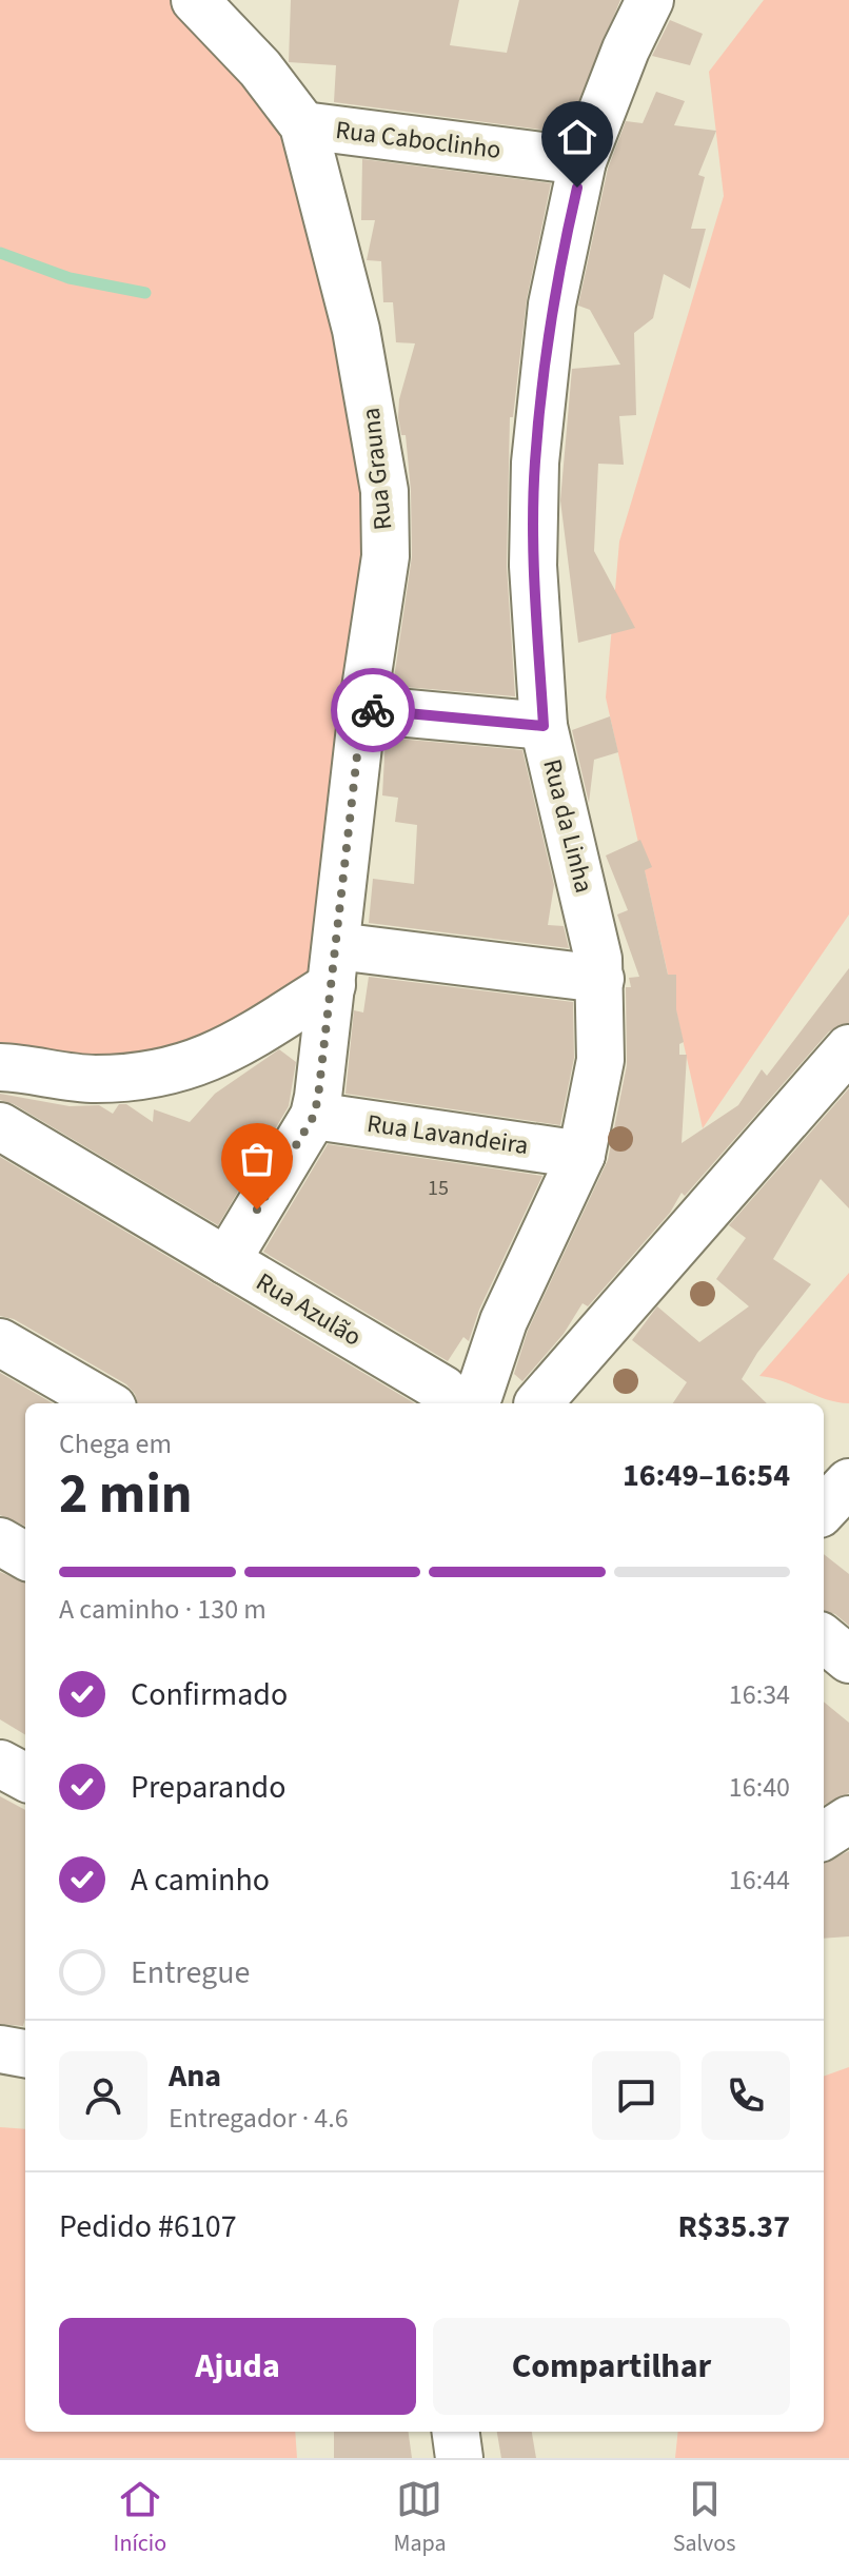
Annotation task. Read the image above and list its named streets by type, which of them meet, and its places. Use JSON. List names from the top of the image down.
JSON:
{
  "streets": {
    "street": [
      "Rua Caboclinho",
      "Rua Grauna",
      "Rua da Linha",
      "Rua Lavandeira",
      "Rua Azulão"
    ]
  },
  "crossings": [
    ["Rua Caboclinho", "Rua Grauna"],
    ["Rua Caboclinho", "Rua da Linha"],
    ["Rua Grauna", "Rua Lavandeira"],
    ["Rua Grauna", "Rua Azulão"],
    ["Rua da Linha", "Rua Lavandeira"],
    ["Rua da Linha", "Rua Azulão"]
  ],
  "house_numbers": ["15"],
  "page": {
    "heading": ["2 min", "Chega em", "16:49–16:54"],
    "panel": [
      "Ana",
      "Entregador · 4.6",
      "Pedido #6107",
      "R$35.37"
    ],
    "bar": "A caminho · 130 m",
    "list": [
      ["Confirmado", "16:34"],
      ["Preparando", "16:40"],
      ["A caminho", "16:44"],
      "Entregue"
    ],
    "buttons": ["Ajuda", "Compartilhar"],
    "tabs": ["Início", "Mapa", "Salvos"]
  }
}
